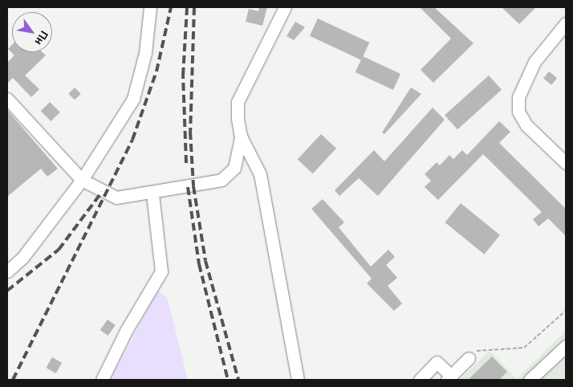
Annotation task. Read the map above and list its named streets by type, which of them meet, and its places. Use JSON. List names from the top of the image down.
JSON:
{
  "north": "bottom right"
}
